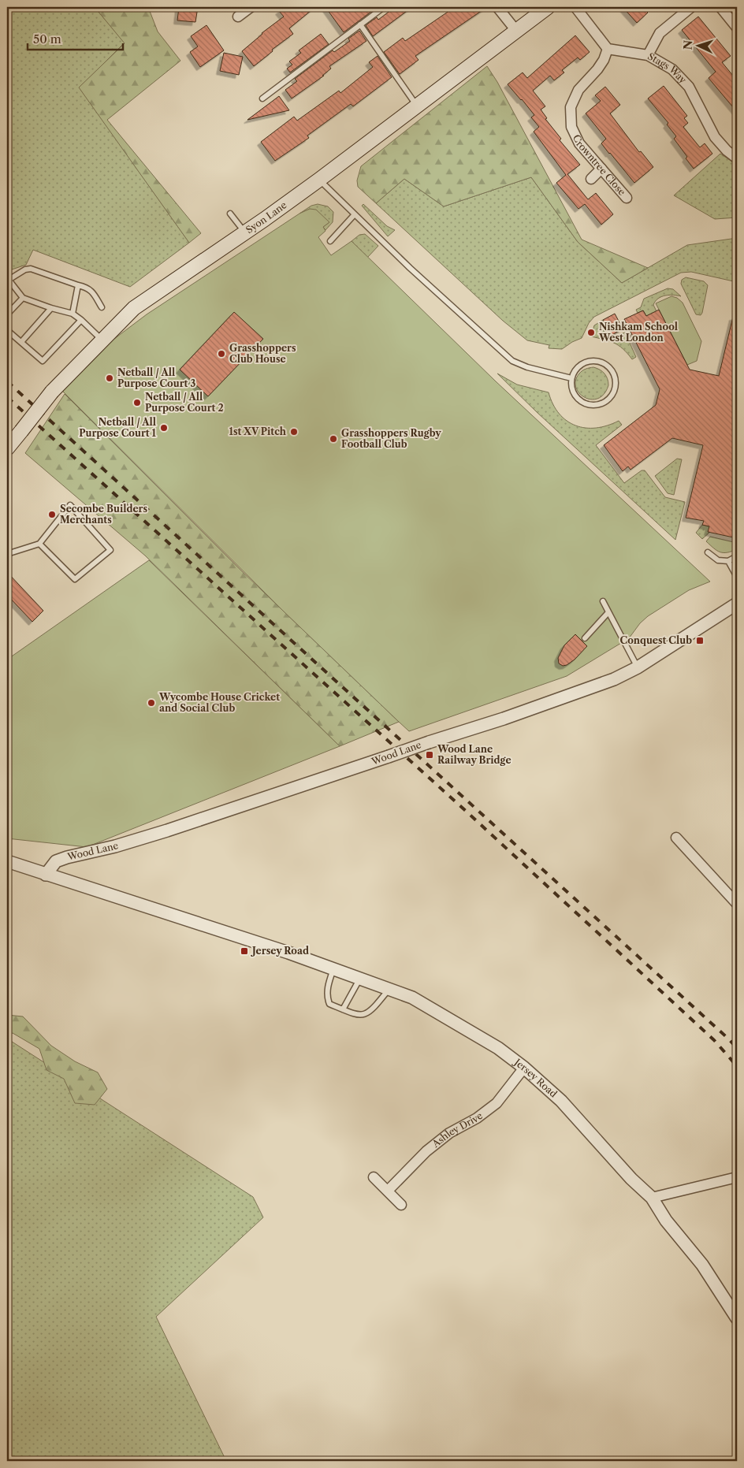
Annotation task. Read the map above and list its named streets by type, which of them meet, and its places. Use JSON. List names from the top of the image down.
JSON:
{
  "streets": {
    "main road": ["Syon Lane"],
    "street": [
      "Stags Way",
      "Crowntree Close",
      "Wood Lane",
      "Jersey Road",
      "Ashley Drive"
    ]
  },
  "crossings": [
    ["Stags Way", "Crowntree Close"],
    ["Wood Lane", "Jersey Road"],
    ["Jersey Road", "Ashley Drive"]
  ],
  "places": {
    "other": [
      "Nishkam School West London",
      "Grasshoppers Club House",
      "Netball / All Purpose Court 3",
      "Netball / All Purpose Court 2",
      "Netball / All Purpose Court 1",
      "1st XV Pitch",
      "Grasshoppers Rugby Football Club",
      "Secombe Builders Merchants",
      "Wycombe House Cricket and Social Club"
    ],
    "transit": ["Conquest Club", "Wood Lane Railway Bridge", "Jersey Road"]
  },
  "scale_bar": "50 m",
  "north": "left"
}
